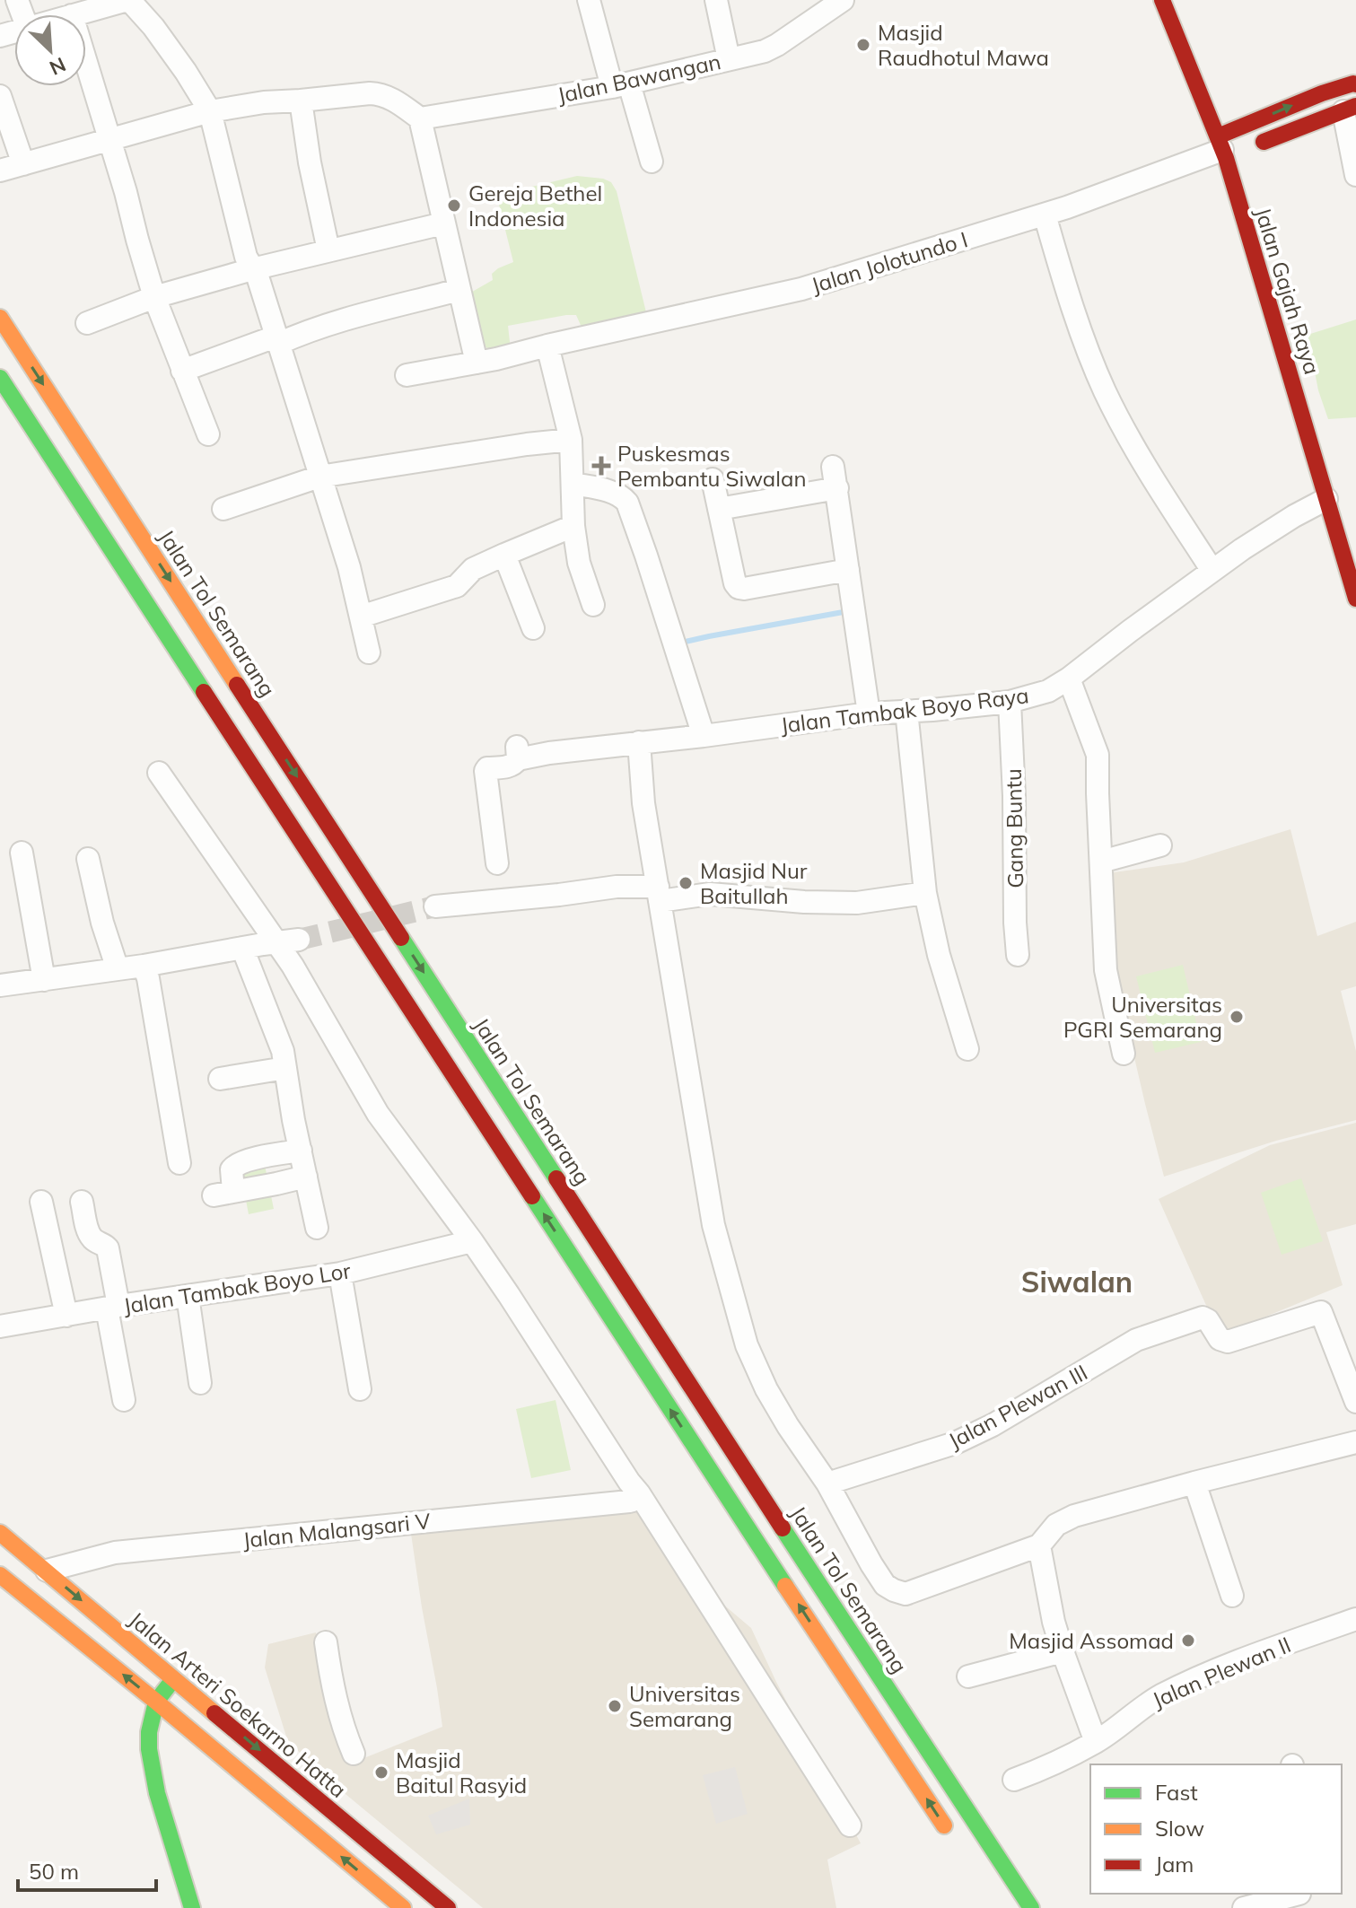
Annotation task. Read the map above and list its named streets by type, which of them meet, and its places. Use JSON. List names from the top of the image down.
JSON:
{
  "streets": {
    "main road": ["Jalan Gajah Raya", "Jalan Tol Semarang", "Jalan Arteri Soekarno Hatta"],
    "street": [
      "Jalan Bawangan",
      "Jalan Jolotundo I",
      "Jalan Tambak Boyo Raya",
      "Gang Buntu",
      "Jalan Tambak Boyo Lor",
      "Jalan Plewan III",
      "Jalan Malangsari V",
      "Jalan Plewan II"
    ]
  },
  "crossings": [
    ["Jalan Jolotundo I", "Jalan Gajah Raya"],
    ["Jalan Gajah Raya", "Jalan Tambak Boyo Raya"],
    ["Jalan Tambak Boyo Raya", "Gang Buntu"],
    ["Jalan Malangsari V", "Jalan Arteri Soekarno Hatta"]
  ],
  "districts": ["Siwalan"],
  "places": {
    "other": [
      "Masjid Raudhotul Mawa",
      "Gereja Bethel Indonesia",
      "Masjid Nur Baitullah",
      "Universitas PGRI Semarang",
      "Masjid Assomad",
      "Universitas Semarang",
      "Masjid Baitul Rasyid"
    ],
    "health": ["Puskesmas Pembantu Siwalan"]
  },
  "legend": ["Fast", "Slow", "Jam"],
  "scale_bar": "50 m",
  "north": "bottom right"
}
